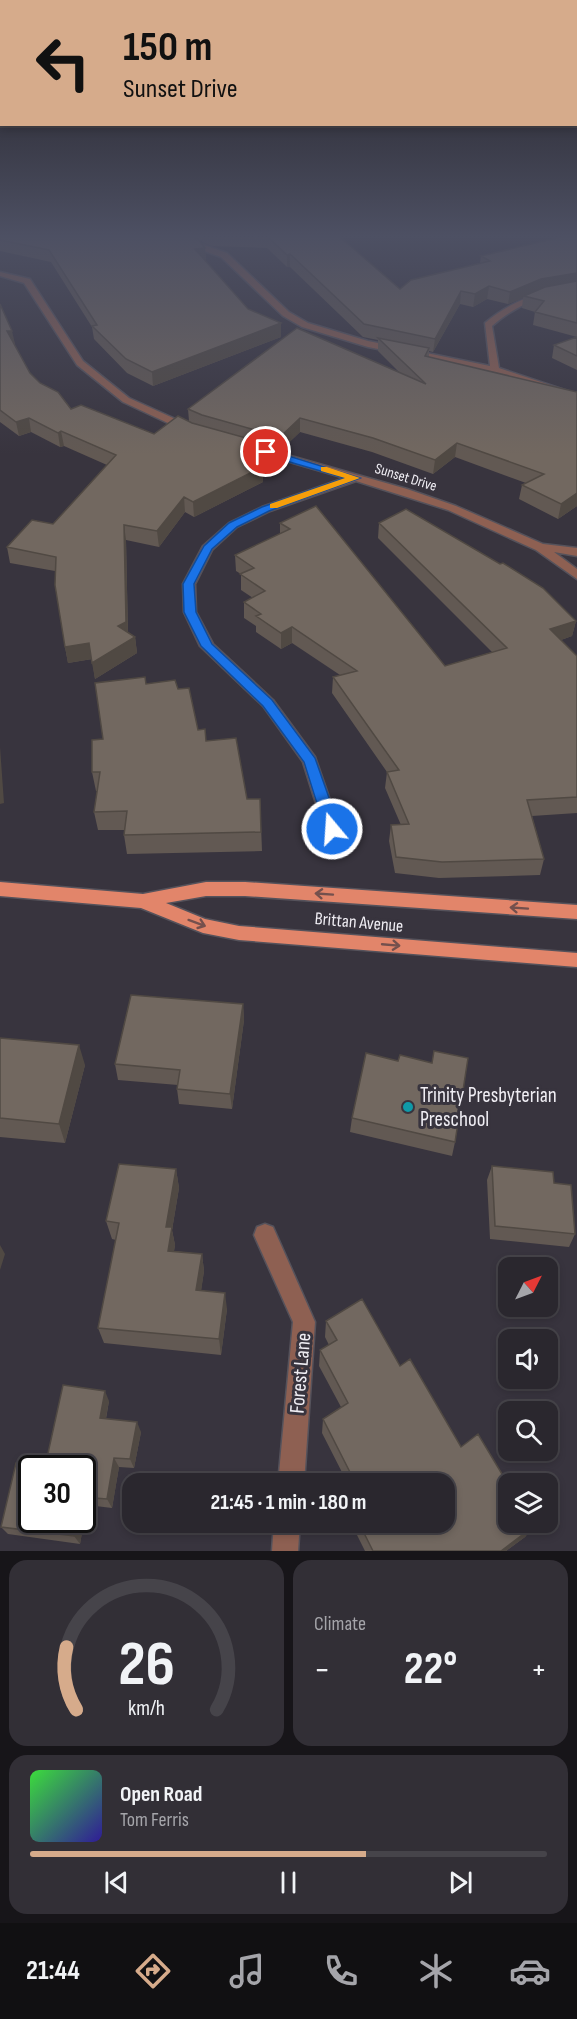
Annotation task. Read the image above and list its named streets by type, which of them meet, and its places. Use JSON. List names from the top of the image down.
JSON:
{
  "streets": {
    "main road": ["Brittan Avenue"],
    "street": ["Sunset Drive", "Forest Lane"]
  },
  "places": ["Trinity Presbyterian Preschool"],
  "north": "top right",
  "page": {
    "turn": ["150 m", "Sunset Drive"],
    "limit": "30",
    "trip": "21:45 · 1 min · 180 m",
    "tile": "Climate",
    "heat": ["−", "22°", "+"],
    "song": ["Open Road", "Tom Ferris"],
    "tabs": "21:44",
    "gauge": ["26", "km/h"]
  }
}
